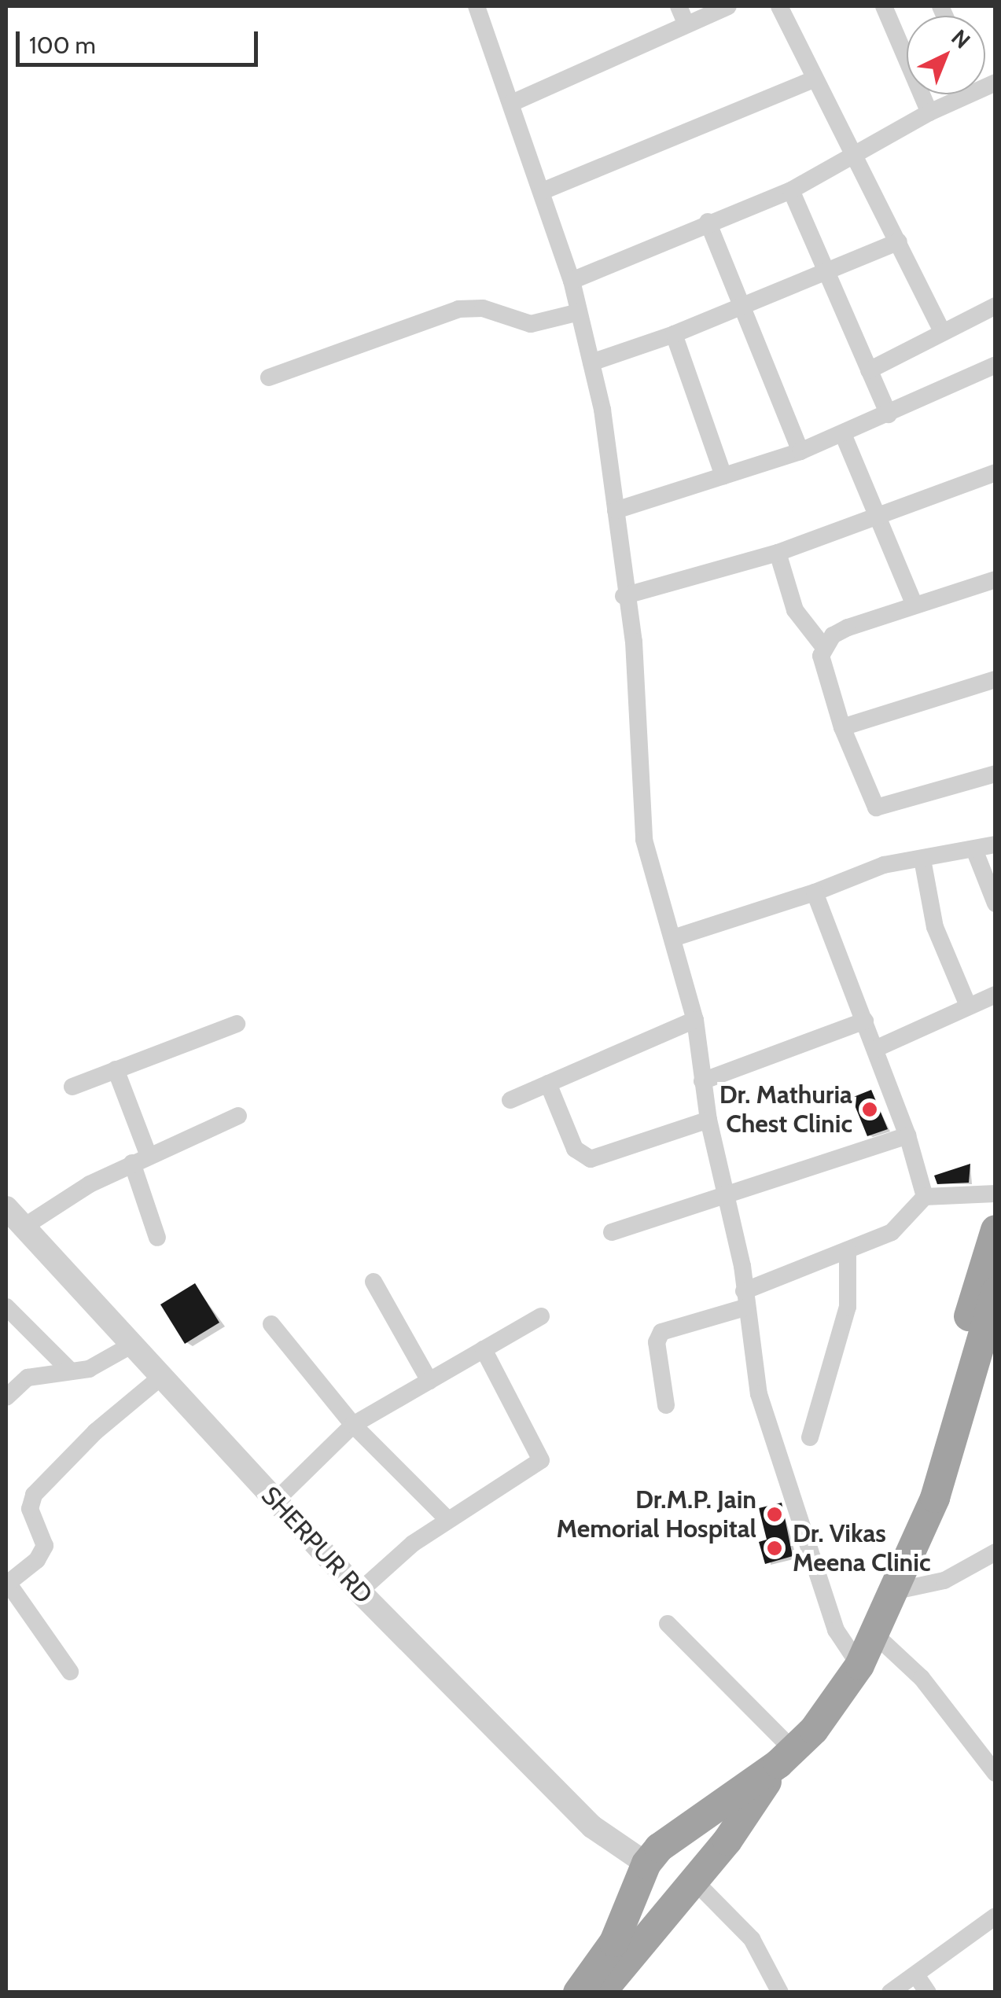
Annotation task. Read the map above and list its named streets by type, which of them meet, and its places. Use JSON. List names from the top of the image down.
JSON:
{
  "streets": {
    "street": ["SHERPUR RD"]
  },
  "places": ["Dr. Mathuria Chest Clinic", "Dr.M.P. Jain Memorial Hospital", "Dr. Vikas Meena Clinic"],
  "scale_bar": "100 m",
  "north": "top right"
}
